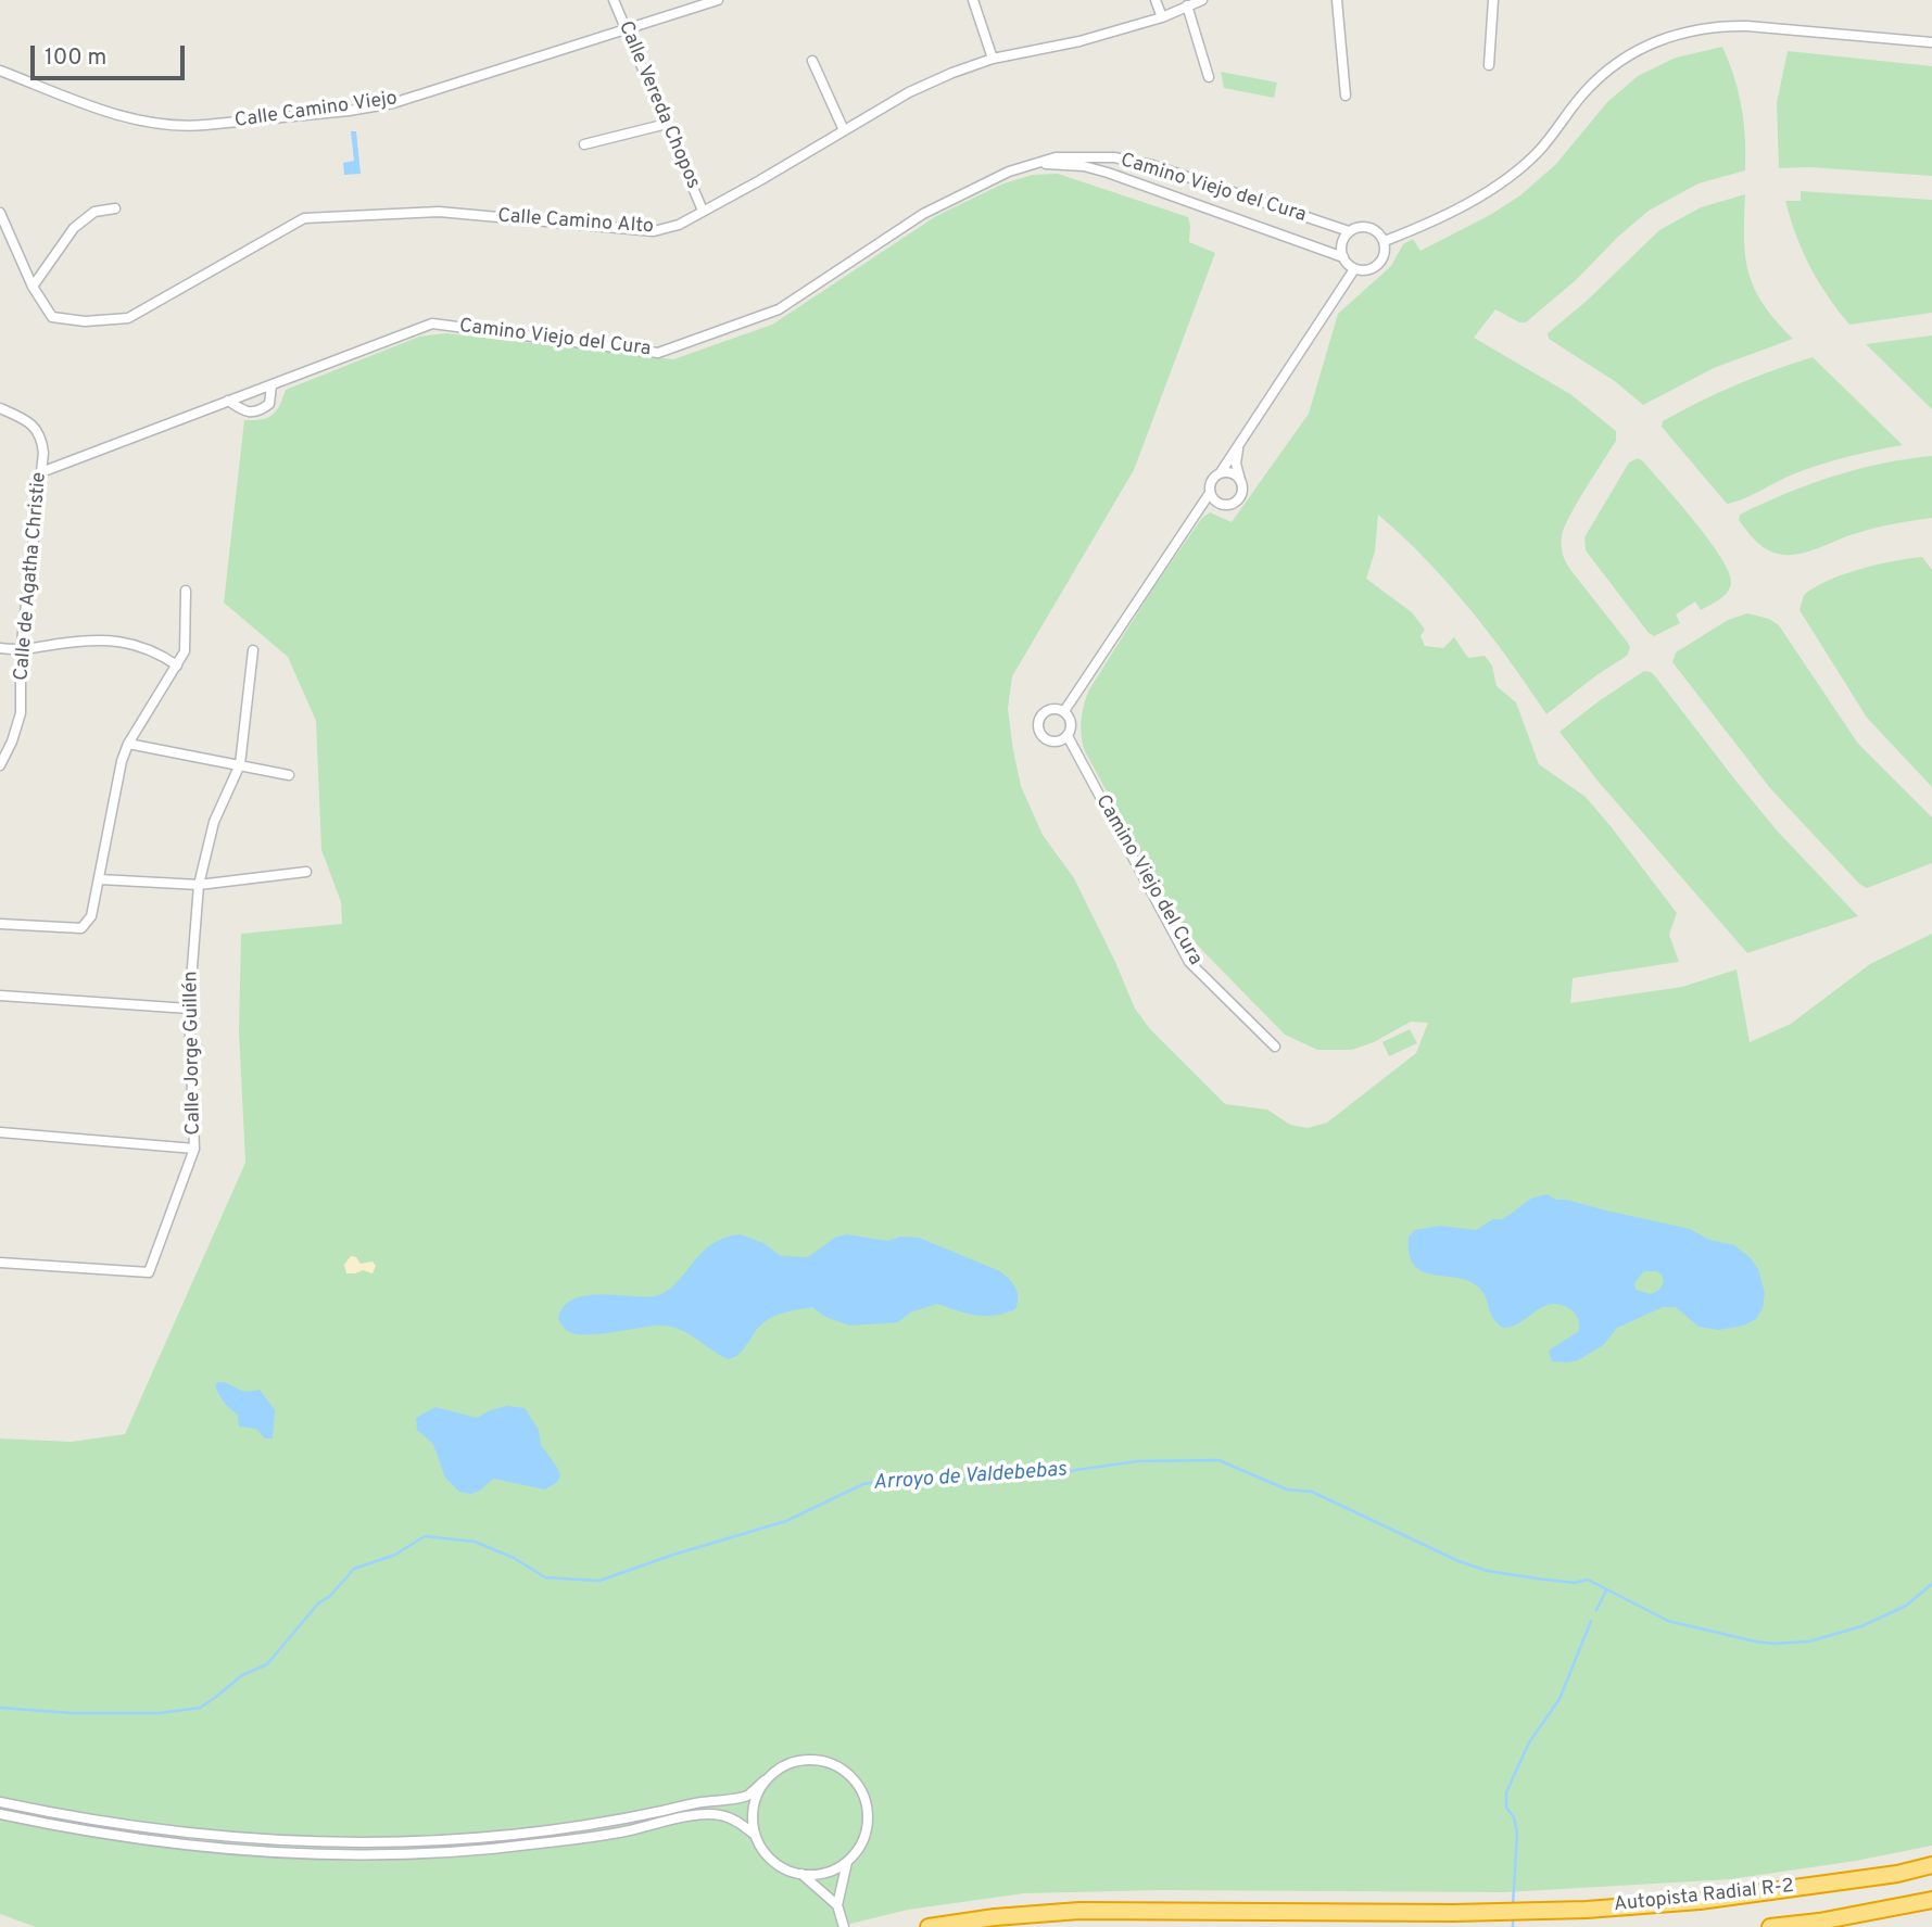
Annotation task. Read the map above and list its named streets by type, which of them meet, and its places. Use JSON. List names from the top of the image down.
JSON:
{
  "streets": {
    "highway": ["Autopista Radial R-2"],
    "street": [
      "Calle Vereda Chopos",
      "Calle Camino Viejo",
      "Camino Viejo del Cura",
      "Calle Camino Alto",
      "Calle de Agatha Christie",
      "Calle Jorge Guillén"
    ]
  },
  "crossings": [
    ["Calle Vereda Chopos", "Calle Camino Viejo"],
    ["Calle Vereda Chopos", "Calle Camino Alto"],
    ["Camino Viejo del Cura", "Calle de Agatha Christie"]
  ],
  "water": ["Arroyo de Valdebebas"],
  "scale_bar": "100 m"
}
